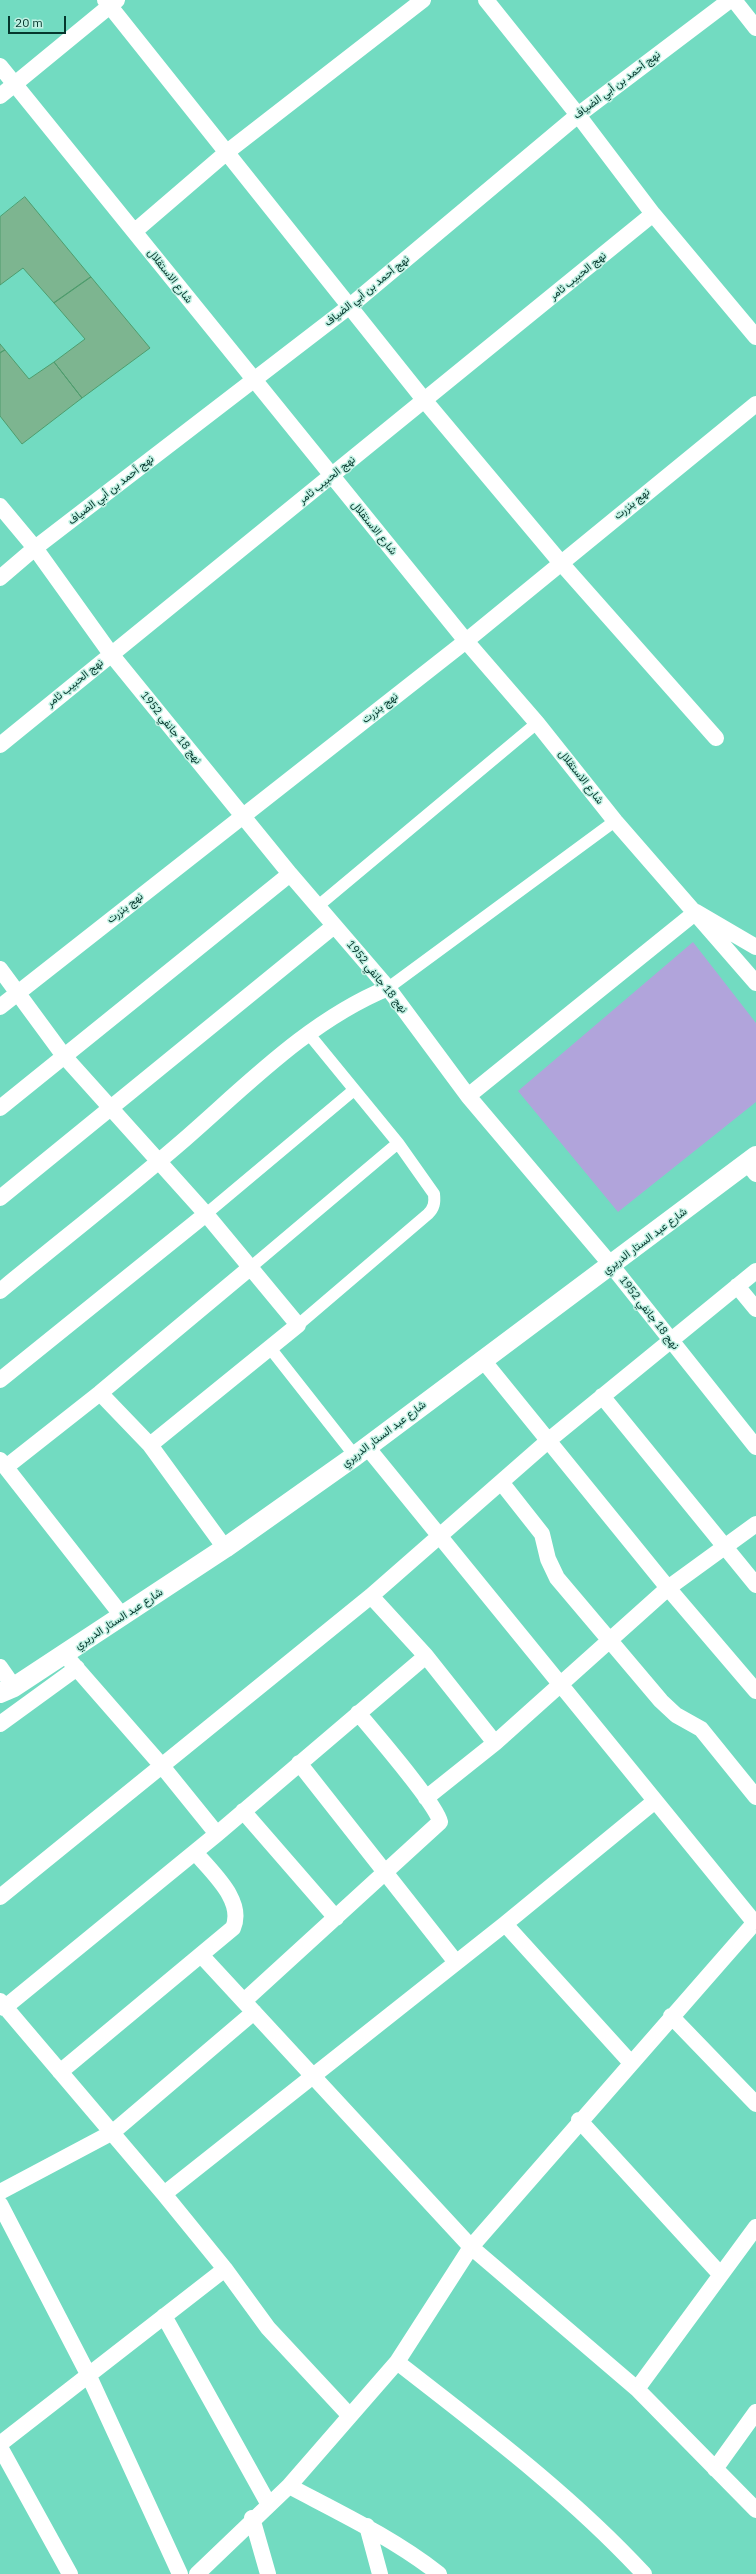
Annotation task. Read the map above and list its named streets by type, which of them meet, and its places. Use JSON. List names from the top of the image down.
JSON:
{
  "streets": {
    "street": [
      "نهج أحمد بن أبي الضياف",
      "شارع الاستقلال",
      "نهج الحبيب ثامر",
      "نهج بنزرت",
      "نهج 18 جانفي 1952",
      "شارع عبد الستار الدريري"
    ]
  },
  "crossings": [
    ["نهج أحمد بن أبي الضياف", "شارع الاستقلال"],
    ["نهج أحمد بن أبي الضياف", "نهج 18 جانفي 1952"],
    ["شارع الاستقلال", "نهج الحبيب ثامر"],
    ["شارع الاستقلال", "نهج بنزرت"],
    ["نهج الحبيب ثامر", "نهج 18 جانفي 1952"],
    ["نهج بنزرت", "نهج 18 جانفي 1952"],
    ["نهج 18 جانفي 1952", "شارع عبد الستار الدريري"]
  ],
  "scale_bar": "20 m"
}
